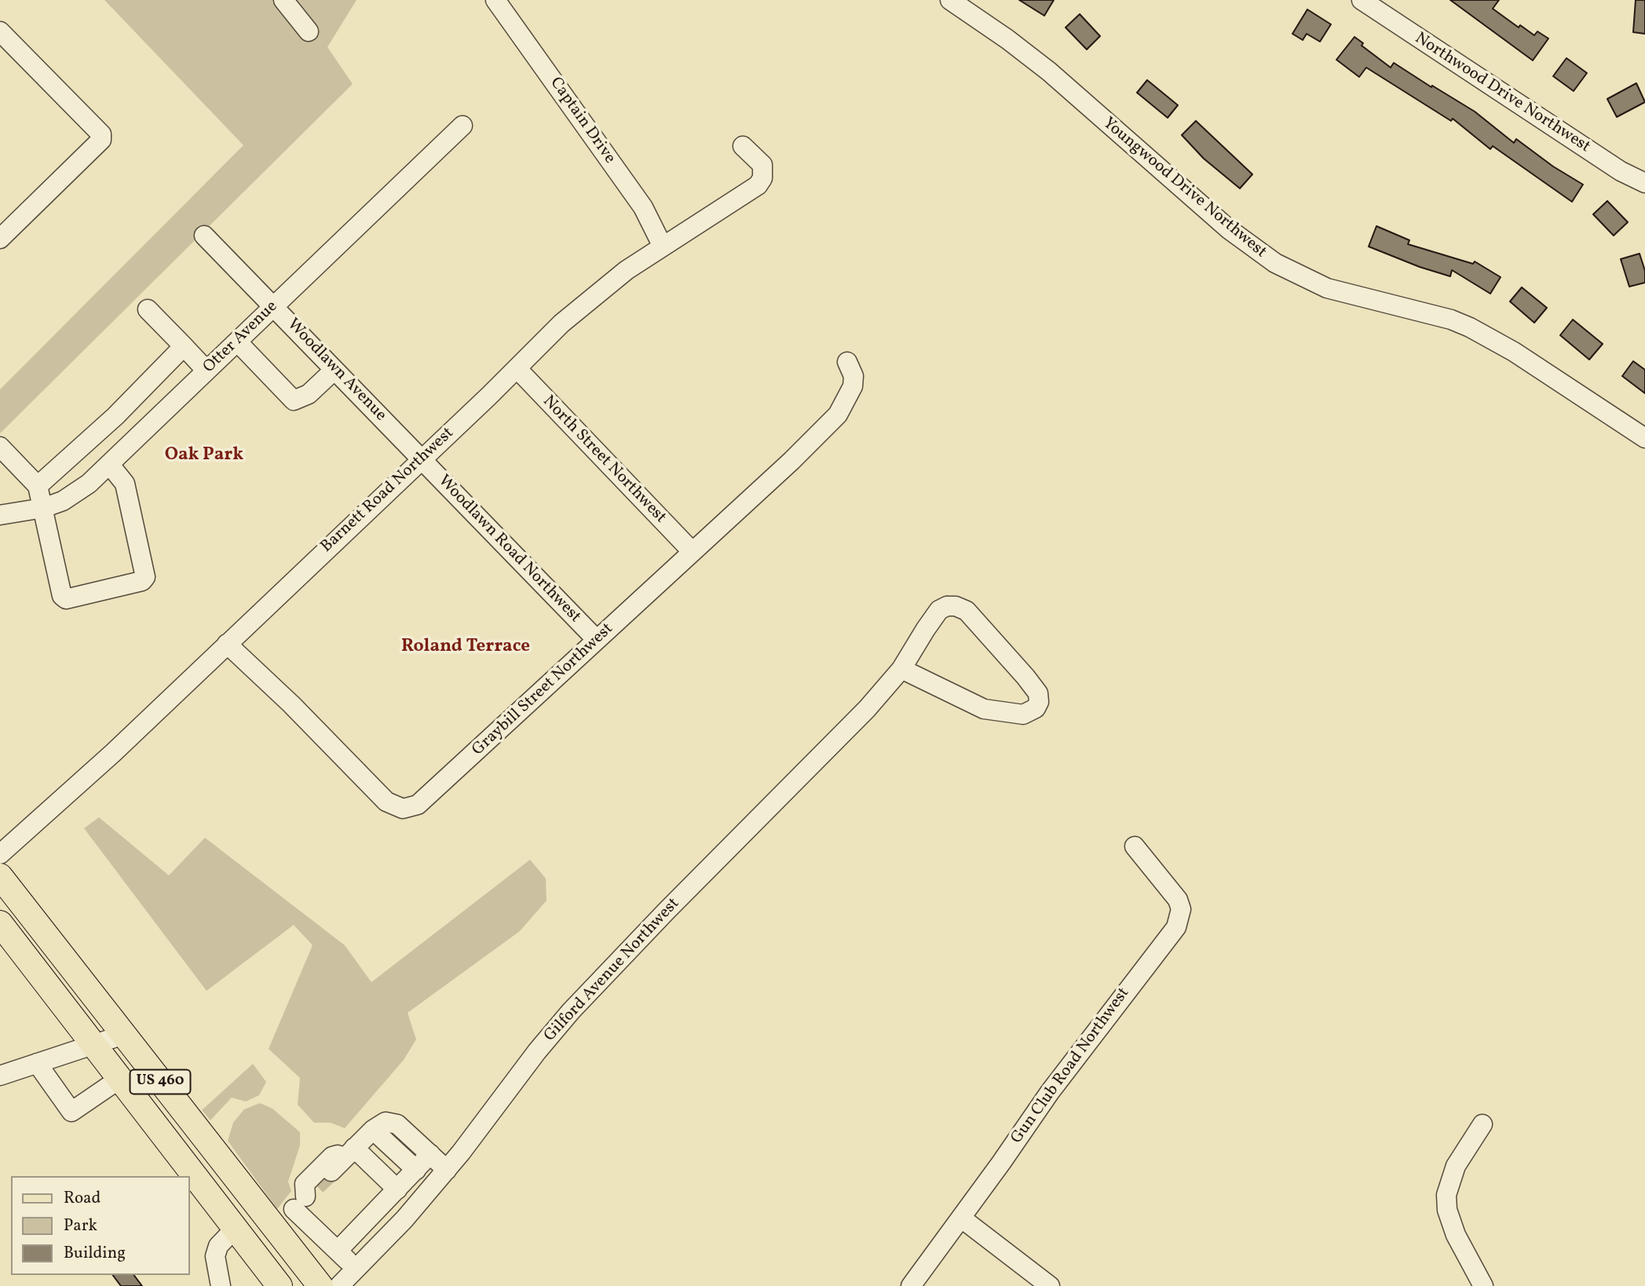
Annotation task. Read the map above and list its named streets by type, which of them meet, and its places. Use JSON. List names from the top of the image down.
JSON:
{
  "streets": {
    "main road": ["US 460"],
    "street": [
      "Northwood Drive Northwest",
      "Captain Drive",
      "Youngwood Drive Northwest",
      "Otter Avenue",
      "Woodlawn Avenue",
      "North Street Northwest",
      "Barnett Road Northwest",
      "Woodlawn Road Northwest",
      "Graybill Street Northwest",
      "Gilford Avenue Northwest",
      "Gun Club Road Northwest"
    ]
  },
  "crossings": [
    ["Captain Drive", "Barnett Road Northwest"],
    ["Otter Avenue", "Woodlawn Avenue"],
    ["Woodlawn Avenue", "Barnett Road Northwest"],
    ["Woodlawn Avenue", "Woodlawn Road Northwest"],
    ["North Street Northwest", "Barnett Road Northwest"],
    ["North Street Northwest", "Graybill Street Northwest"],
    ["Barnett Road Northwest", "Woodlawn Road Northwest"],
    ["Barnett Road Northwest", "Graybill Street Northwest"],
    ["Woodlawn Road Northwest", "Graybill Street Northwest"]
  ],
  "districts": ["Oak Park", "Roland Terrace"],
  "legend": ["Road", "Park", "Building"]
}
